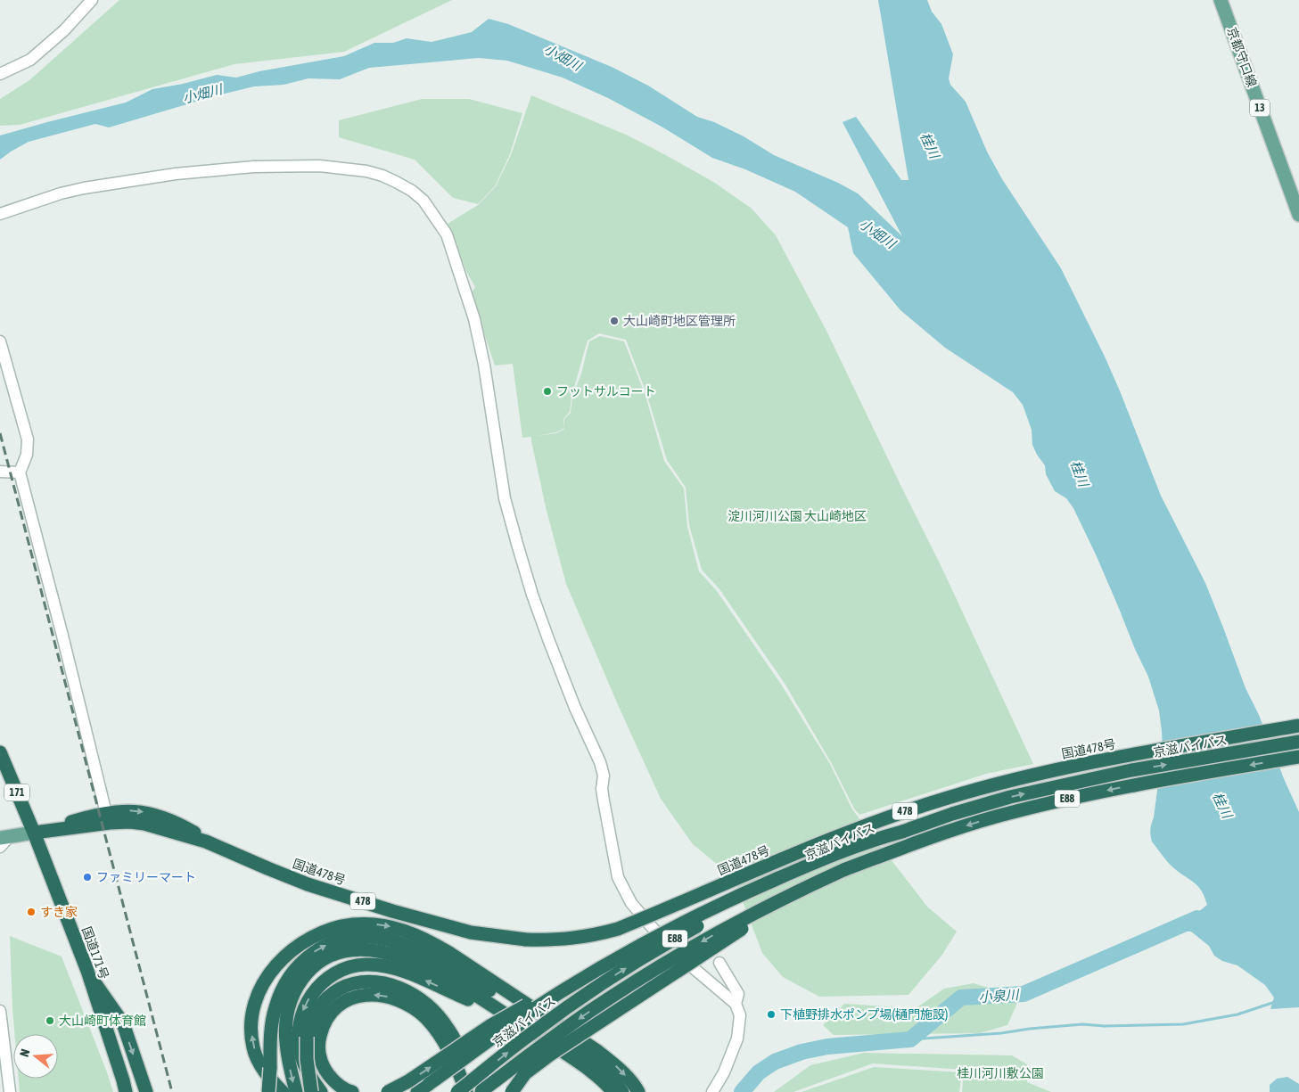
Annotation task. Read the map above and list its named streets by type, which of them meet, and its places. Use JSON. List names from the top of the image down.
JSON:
{
  "streets": {
    "highway": [
      "京滋バイパス",
      "国道478号",
      "171",
      "E88",
      "478",
      "国道171号"
    ],
    "main road": ["京都守口線", "13"]
  },
  "crossings": [
    ["京滋バイパス", "E88"],
    ["国道478号", "国道171号"]
  ],
  "water": ["小畑川", "桂川", "小泉川"],
  "parks": ["淀川河川公園 大山崎地区", "桂川河川敷公園"],
  "places": [
    "大山崎町地区管理所",
    "フットサルコート",
    "ファミリーマート",
    "すき家",
    "下植野排水ポンプ場(樋門施設)",
    "大山崎町体育館"
  ],
  "north": "left"
}
